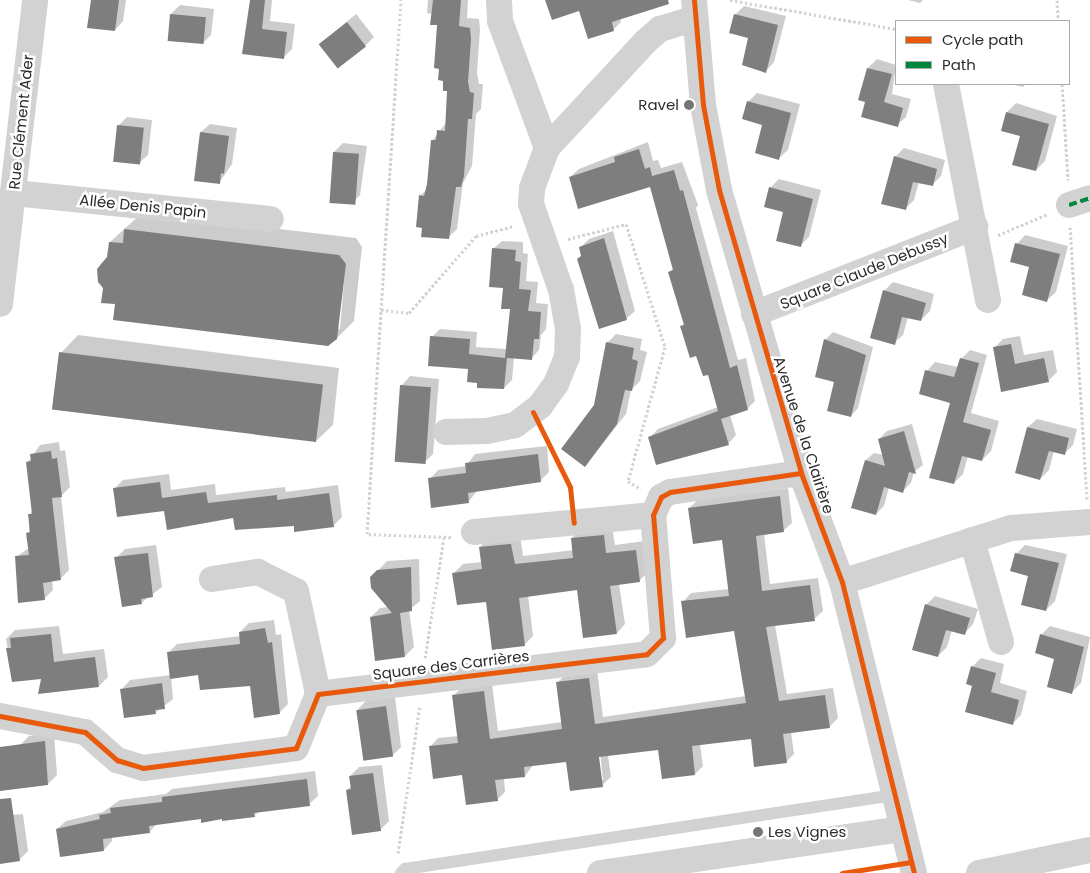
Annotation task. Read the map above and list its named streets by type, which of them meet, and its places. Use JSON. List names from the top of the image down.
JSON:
{
  "streets": {
    "street": [
      "Rue Clément Ader",
      "Allée Denis Papin",
      "Square Claude Debussy",
      "Avenue de la Clairière",
      "Square des Carrières"
    ]
  },
  "crossings": [
    ["Rue Clément Ader", "Allée Denis Papin"],
    ["Square Claude Debussy", "Avenue de la Clairière"]
  ],
  "places": ["Ravel", "Les Vignes"],
  "legend": ["Cycle path", "Path"]
}
